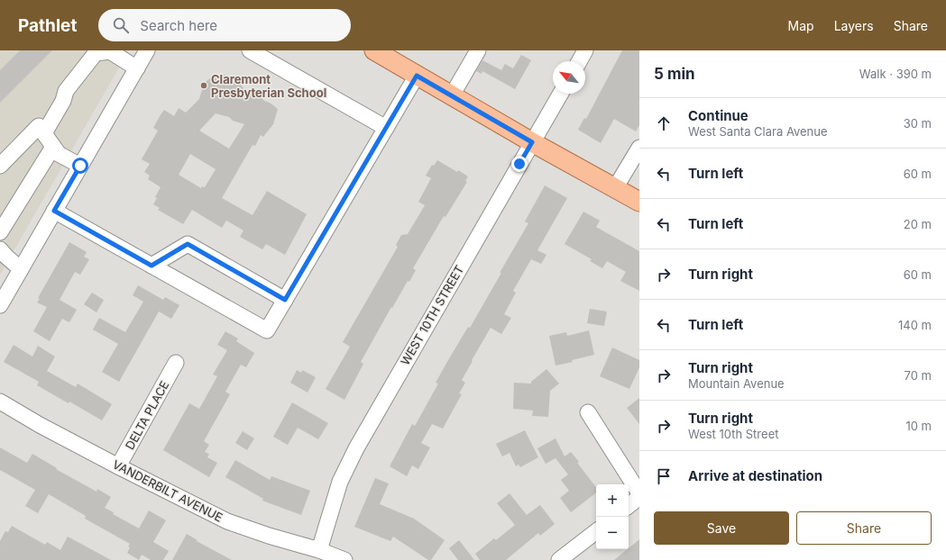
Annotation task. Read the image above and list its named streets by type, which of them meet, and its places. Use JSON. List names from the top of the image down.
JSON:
{
  "streets": {
    "street": ["WEST 10TH STREET", "DELTA PLACE", "VANDERBILT AVENUE"]
  },
  "crossings": [
    ["WEST 10TH STREET", "VANDERBILT AVENUE"],
    ["DELTA PLACE", "VANDERBILT AVENUE"]
  ],
  "places": ["Claremont Presbyterian School"],
  "north": "top left",
  "page": {
    "header": "Pathlet",
    "search": "Search here",
    "nav": ["Map", "Layers", "Share"],
    "heading": ["5 min", "Walk · 390 m"],
    "list": [
      ["Continue", "West Santa Clara Avenue", "30 m"],
      ["Turn left", "60 m"],
      ["Turn left", "20 m"],
      ["Turn right", "60 m"],
      ["Turn left", "140 m"],
      ["Turn right", "Mountain Avenue", "70 m"],
      ["Turn right", "West 10th Street", "10 m"],
      "Arrive at destination"
    ],
    "map_buttons": ["+", "−"],
    "buttons": ["Save", "Share"]
  }
}
